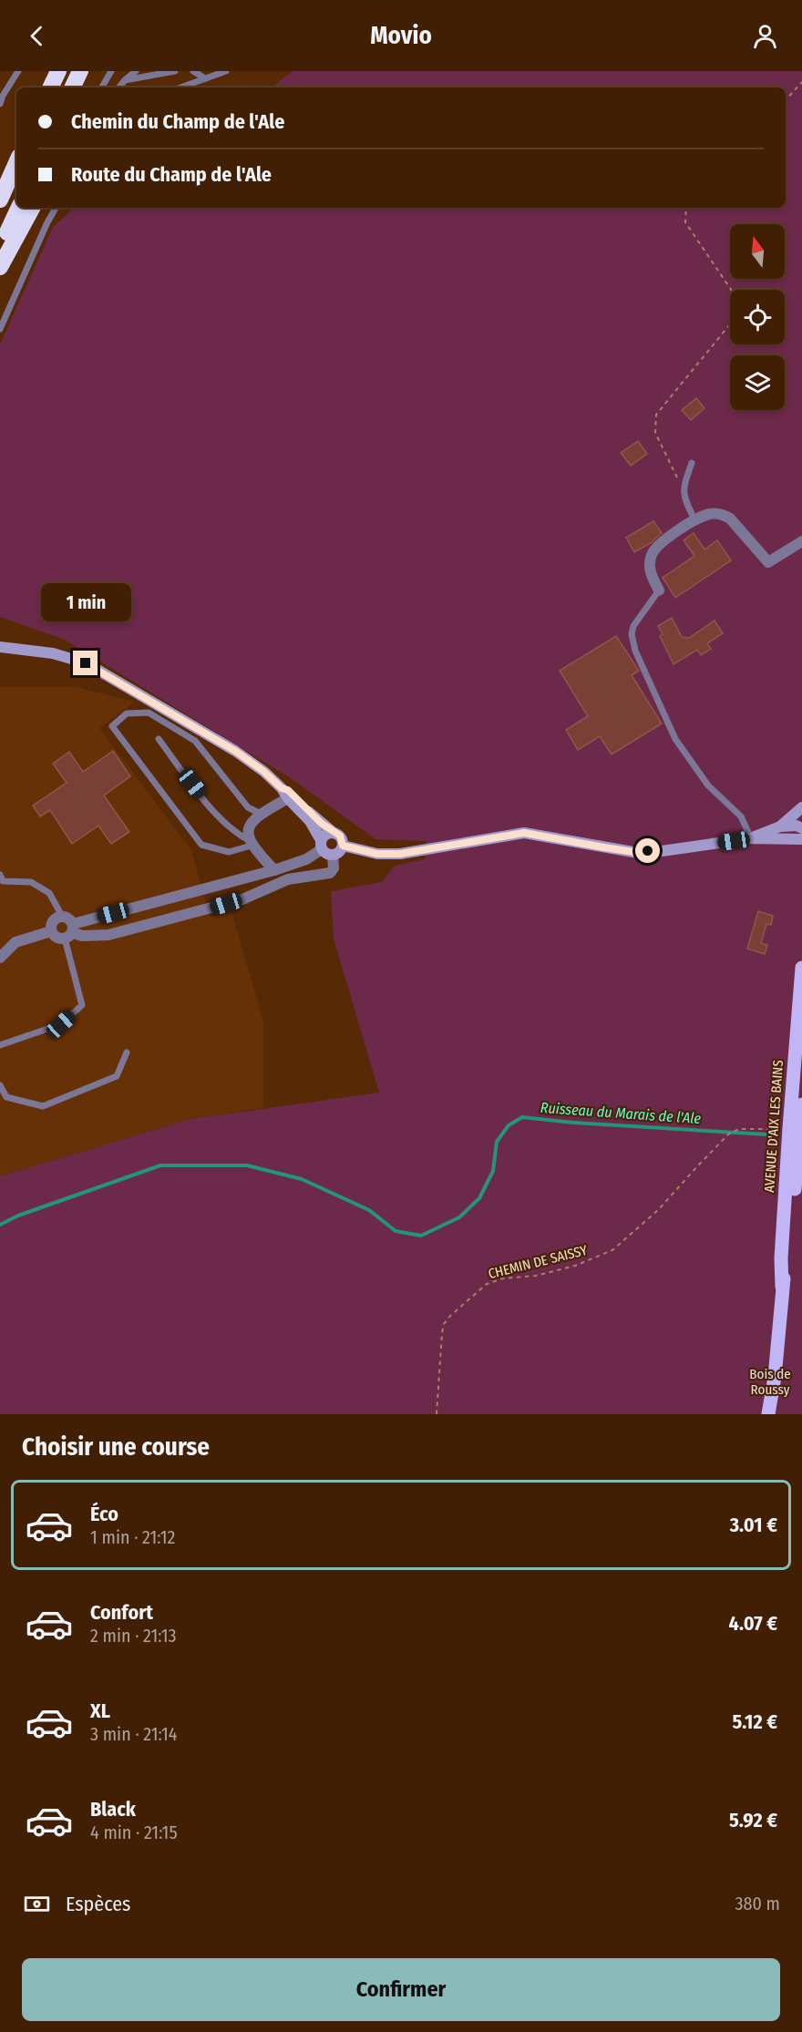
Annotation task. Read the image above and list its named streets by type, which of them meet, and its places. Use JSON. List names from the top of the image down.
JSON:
{
  "streets": {
    "main road": ["AVENUE D'AIX LES BAINS"],
    "path": ["CHEMIN DE SAISSY"]
  },
  "crossings": [
    ["AVENUE D'AIX LES BAINS", "CHEMIN DE SAISSY"]
  ],
  "water": ["Ruisseau du Marais de l'Ale"],
  "parks": ["Bois de Roussy"],
  "north": "top",
  "page": {
    "header": "Movio",
    "banner": ["Chemin du Champ de l'Ale", "Route du Champ de l'Ale"],
    "bubble": "1 min",
    "heading": "Choisir une course",
    "list": [
      {
        "name": "Éco",
        "note": "1 min · 21:12",
        "value": "3.01 €"
      },
      {
        "name": "Confort",
        "note": "2 min · 21:13",
        "value": "4.07 €"
      },
      {
        "name": "XL",
        "note": "3 min · 21:14",
        "value": "5.12 €"
      },
      {
        "name": "Black",
        "note": "4 min · 21:15",
        "value": "5.92 €"
      }
    ],
    "pay": ["Espèces", "380 m"],
    "buttons": "Confirmer"
  }
}
